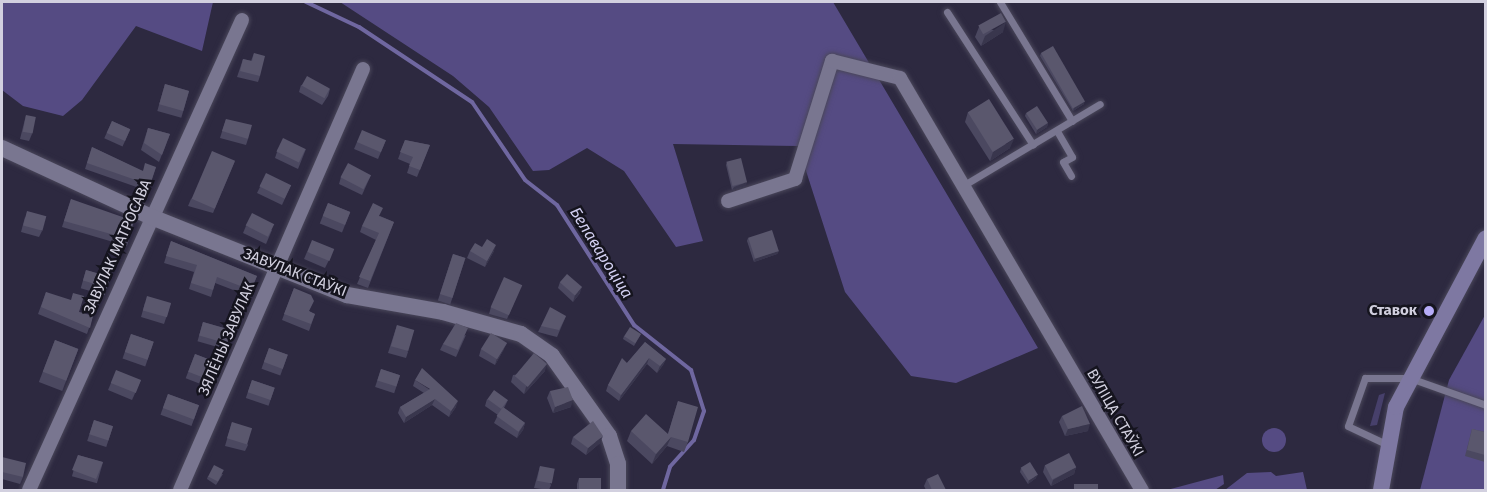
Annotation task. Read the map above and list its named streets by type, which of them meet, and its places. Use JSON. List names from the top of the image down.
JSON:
{
  "streets": {
    "street": [
      "ЗАВУЛАК МАТРОСАВА",
      "ЗАВУЛАК СТАЎКІ",
      "ЗЯЛЁНЫ ЗАВУЛАК",
      "ВУЛІЦА СТАЎКІ"
    ]
  },
  "crossings": [
    ["ЗАВУЛАК МАТРОСАВА", "ЗАВУЛАК СТАЎКІ"],
    ["ЗАВУЛАК СТАЎКІ", "ЗЯЛЁНЫ ЗАВУЛАК"]
  ],
  "water": ["Белавароціца"],
  "places": ["Ставок"]
}
